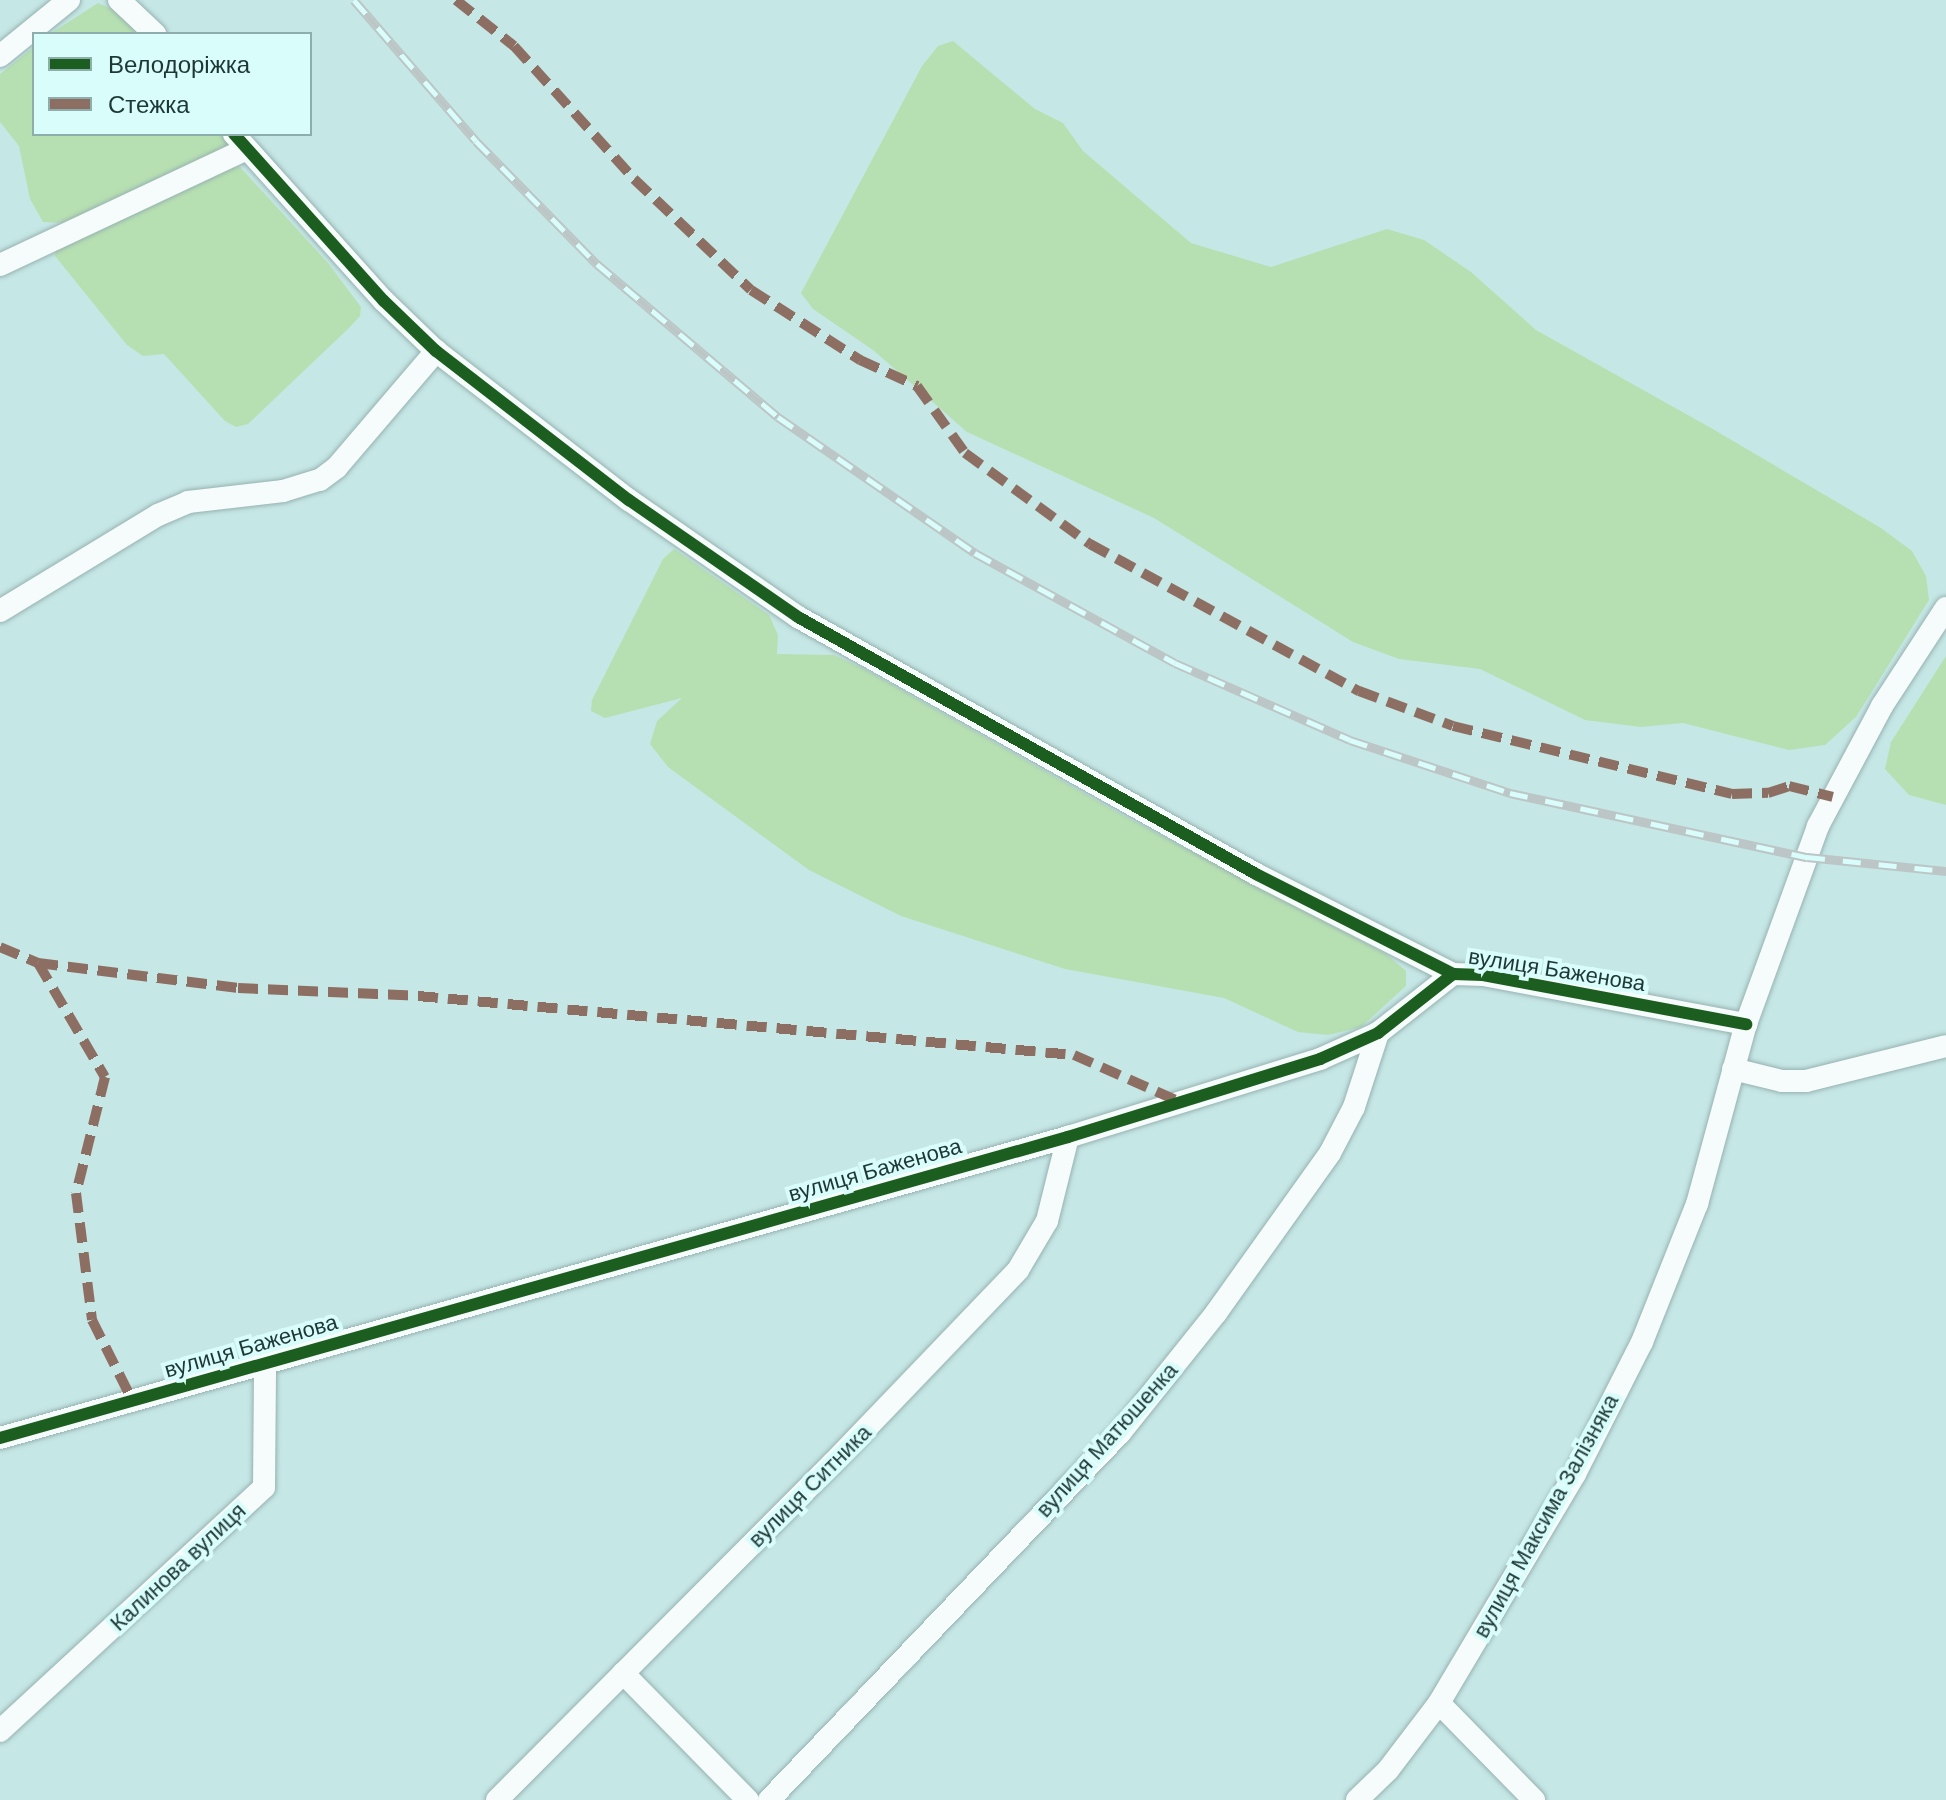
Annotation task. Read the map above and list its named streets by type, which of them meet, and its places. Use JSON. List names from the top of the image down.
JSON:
{
  "streets": {
    "street": [
      "вулиця Баженова",
      "вулиця Матюшенка",
      "вулиця Ситника",
      "вулиця Максима Залізняка",
      "Калинова вулиця"
    ]
  },
  "crossings": [
    ["вулиця Баженова", "вулиця Матюшенка"],
    ["вулиця Баженова", "вулиця Ситника"],
    ["вулиця Баженова", "вулиця Максима Залізняка"],
    ["вулиця Баженова", "Калинова вулиця"]
  ],
  "legend": ["Велодоріжка", "Стежка"]
}
